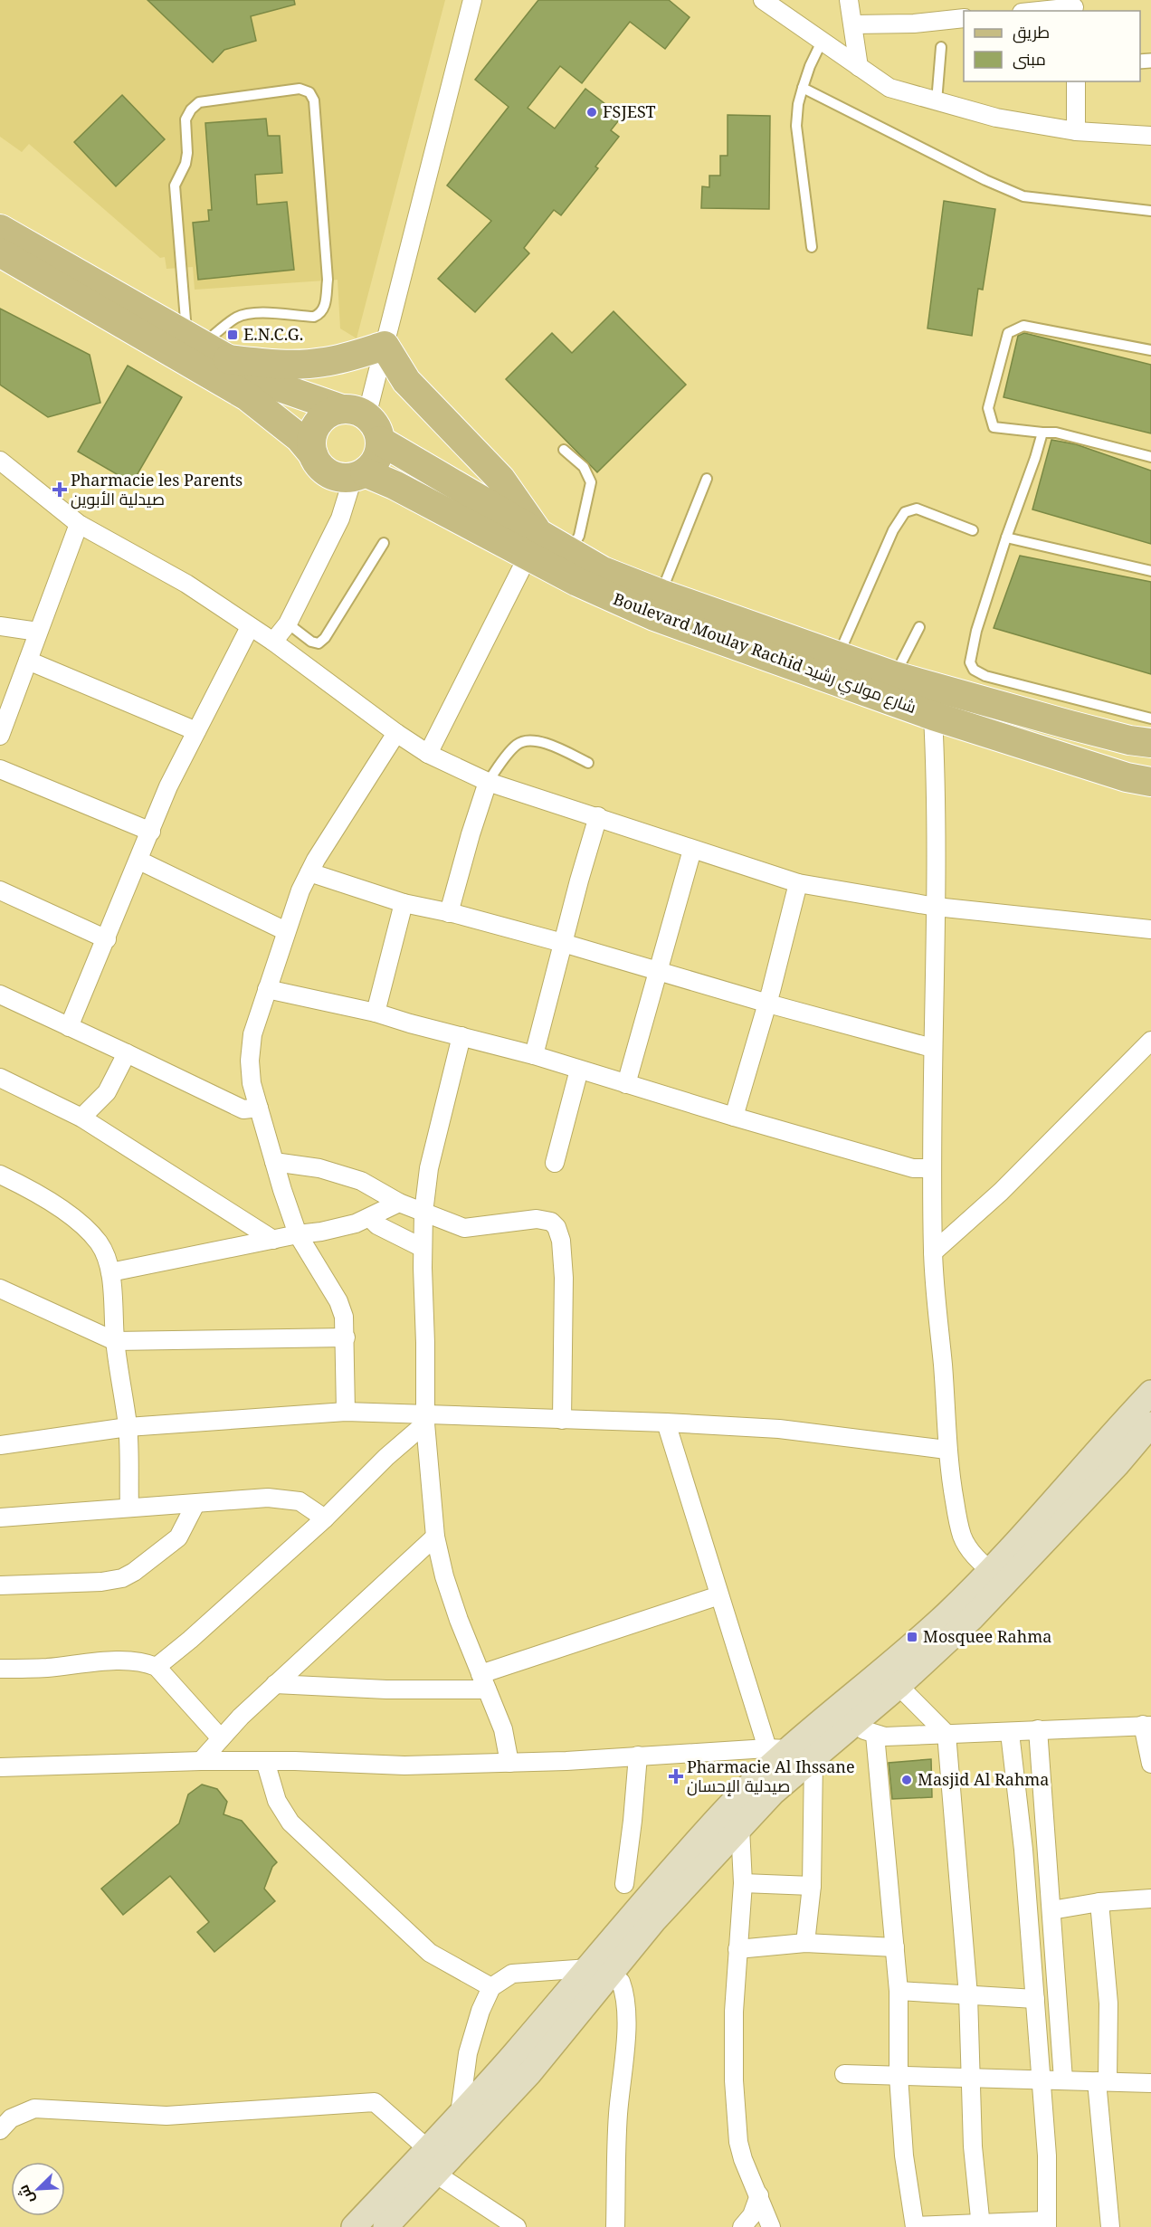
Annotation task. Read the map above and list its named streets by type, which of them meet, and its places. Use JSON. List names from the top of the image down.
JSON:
{
  "streets": {
    "main road": ["Boulevard Moulay Rachid شارع مولاي رشيد"]
  },
  "places": {
    "other": ["FSJEST", "Masjid Al Rahma"],
    "transit": ["E.N.C.G.", "Mosquee Rahma"],
    "health": ["Pharmacie les Parents صيدلية الأبوين", "Pharmacie Al Ihssane صيدلية الإحسان"]
  },
  "legend": ["طريق", "مبنى"],
  "north": "bottom left"
}
